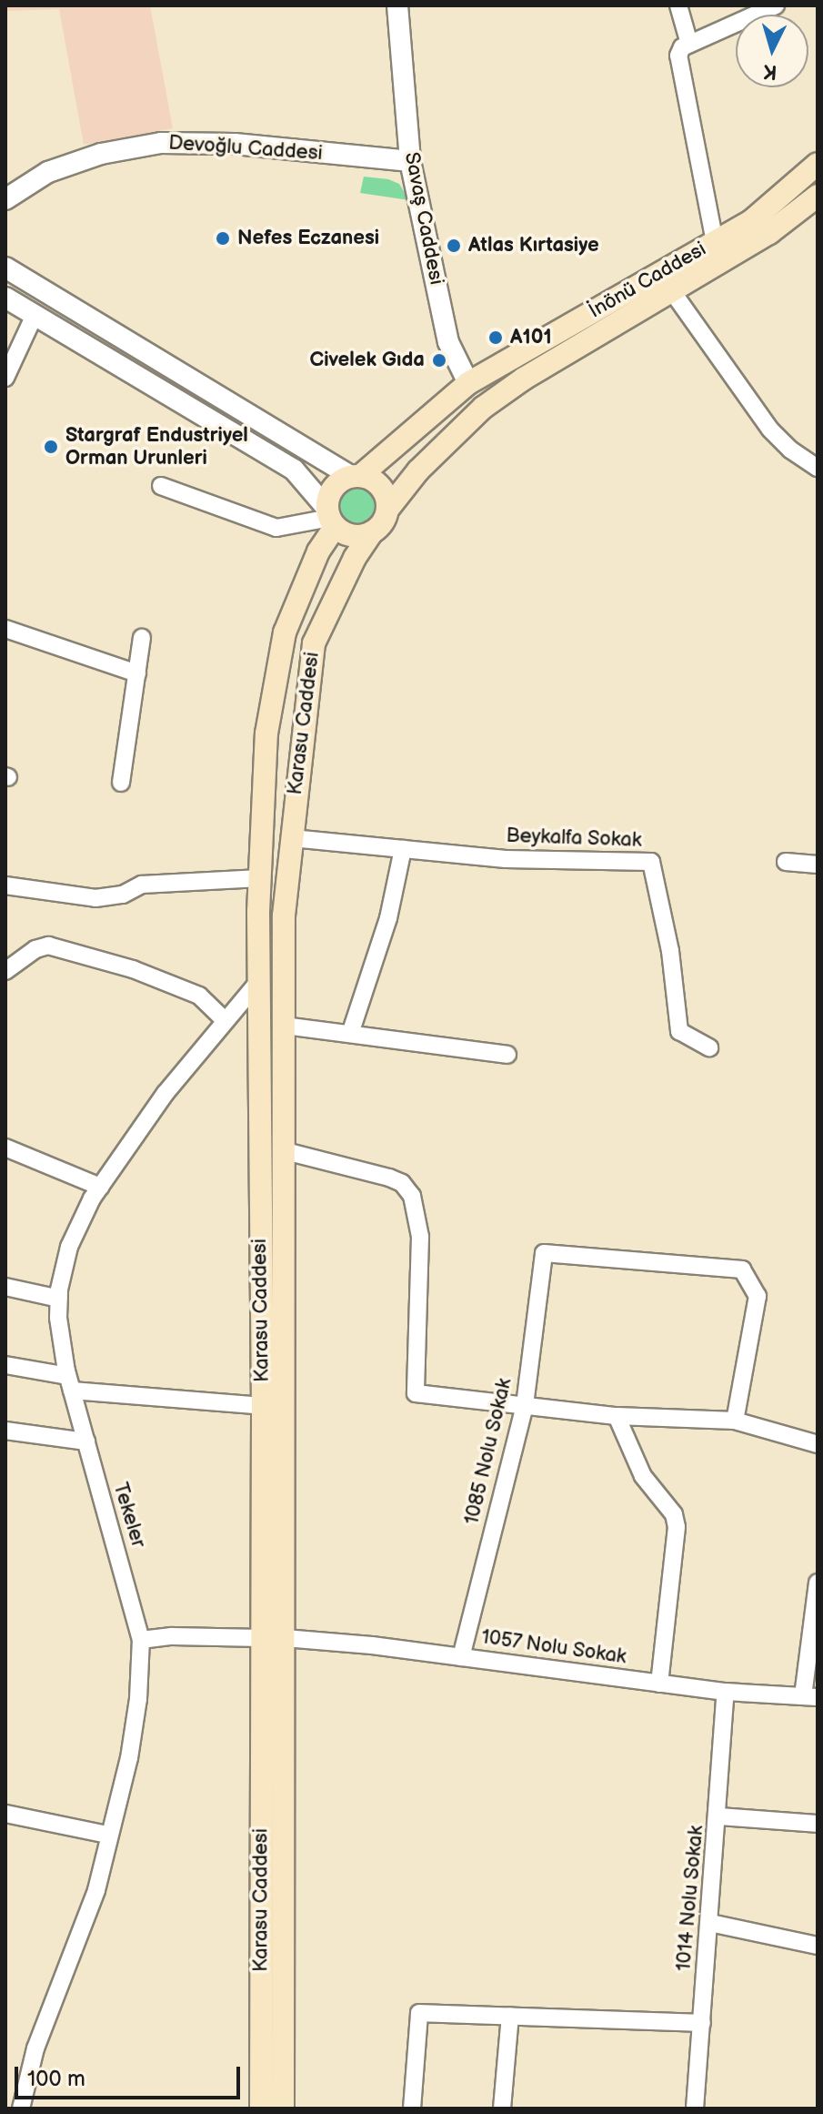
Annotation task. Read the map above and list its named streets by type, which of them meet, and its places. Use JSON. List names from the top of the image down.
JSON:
{
  "streets": {
    "main road": ["İnönü Caddesi", "Karasu Caddesi"],
    "street": [
      "Devoğlu Caddesi",
      "Savaş Caddesi",
      "Beykalfa Sokak",
      "1085 Nolu Sokak",
      "Tekeler",
      "1057 Nolu Sokak",
      "1014 Nolu Sokak"
    ]
  },
  "crossings": [
    ["Devoğlu Caddesi", "Savaş Caddesi"],
    ["Savaş Caddesi", "İnönü Caddesi"],
    ["İnönü Caddesi", "Karasu Caddesi"],
    ["Karasu Caddesi", "Beykalfa Sokak"],
    ["Karasu Caddesi", "Tekeler"],
    ["Karasu Caddesi", "1057 Nolu Sokak"],
    ["1085 Nolu Sokak", "1057 Nolu Sokak"],
    ["1057 Nolu Sokak", "1014 Nolu Sokak"]
  ],
  "places": [
    "Nefes Eczanesi",
    "Atlas Kırtasiye",
    "A101",
    "Civelek Gıda",
    "Stargraf Endustriyel Orman Urunleri"
  ],
  "scale_bar": "100 m",
  "north": "bottom"
}
